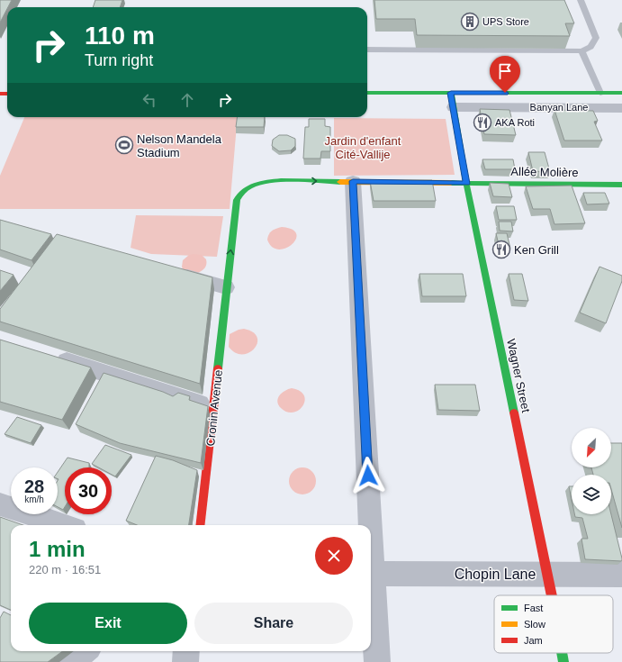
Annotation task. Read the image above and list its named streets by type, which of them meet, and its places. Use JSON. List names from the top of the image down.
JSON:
{
  "streets": {
    "street": [
      "Banyan Lane",
      "Allée Molière",
      "Wagner Street",
      "Cronin Avenue",
      "Chopin Lane"
    ]
  },
  "crossings": [
    ["Banyan Lane", "Wagner Street"],
    ["Allée Molière", "Wagner Street"],
    ["Allée Molière", "Cronin Avenue"],
    ["Wagner Street", "Chopin Lane"]
  ],
  "parks": ["Jardin d'enfant Cité-Vallije"],
  "places": {
    "building": ["UPS Store"],
    "restaurant": ["AKA Roti", "Ken Grill"],
    "sports": ["Nelson Mandela Stadium"]
  },
  "legend": ["Fast", "Slow", "Jam"],
  "north": "bottom left",
  "page": {
    "turn": ["110 m", "Turn right"],
    "speed": "28 km/h",
    "limit": "30",
    "heading": ["1 min", "220 m · 16:51"],
    "buttons": ["Exit", "Share"]
  }
}
